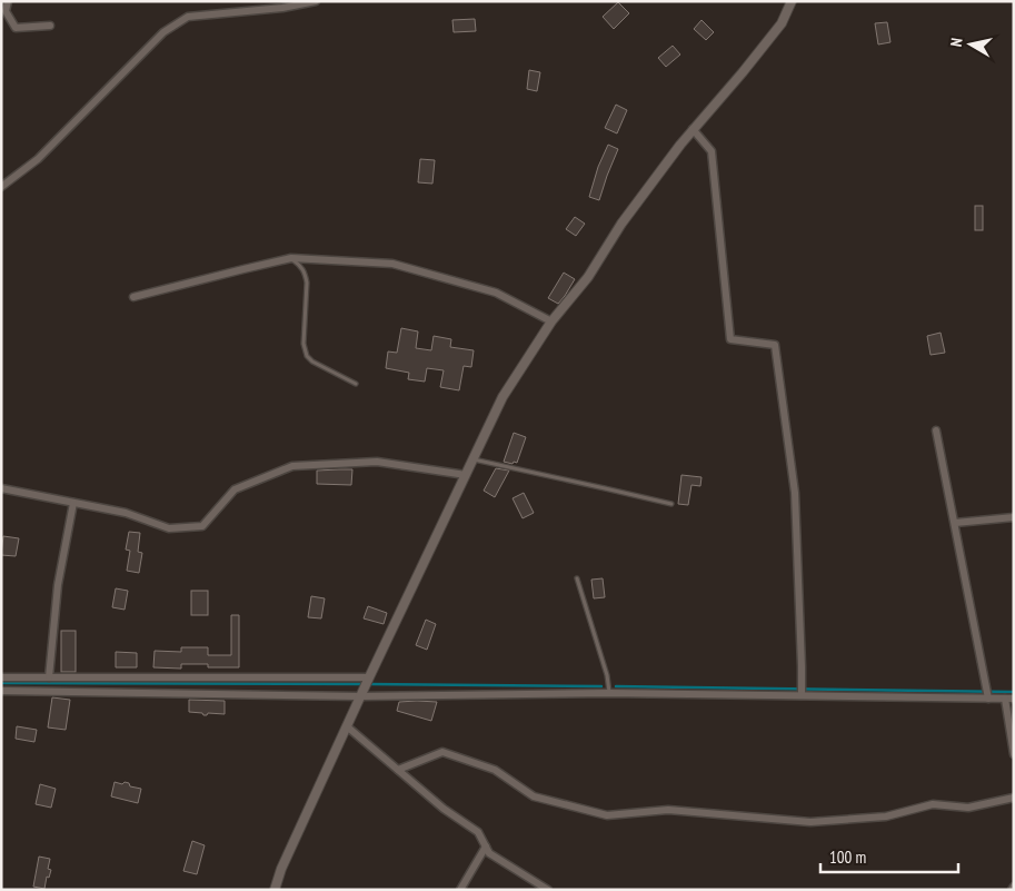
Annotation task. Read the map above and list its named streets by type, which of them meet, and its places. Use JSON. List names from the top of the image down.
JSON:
{
  "scale_bar": "100 m",
  "north": "left"
}
